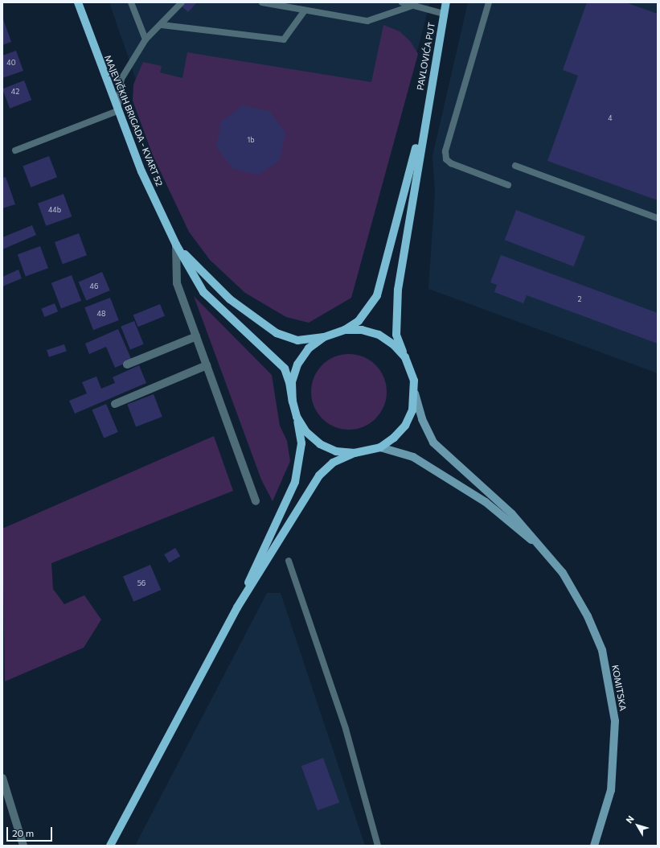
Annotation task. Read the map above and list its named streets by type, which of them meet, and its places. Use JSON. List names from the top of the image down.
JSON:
{
  "streets": {
    "main road": ["PAVLOVIĆA PUT", "MAJEVIČKIH BRIGADA - KVART 52", "KOMITSKA"]
  },
  "house_numbers": [
    "40",
    "42",
    "4",
    "1b",
    "44b",
    "46",
    "2",
    "48",
    "56"
  ],
  "scale_bar": "20 m",
  "north": "top left"
}
